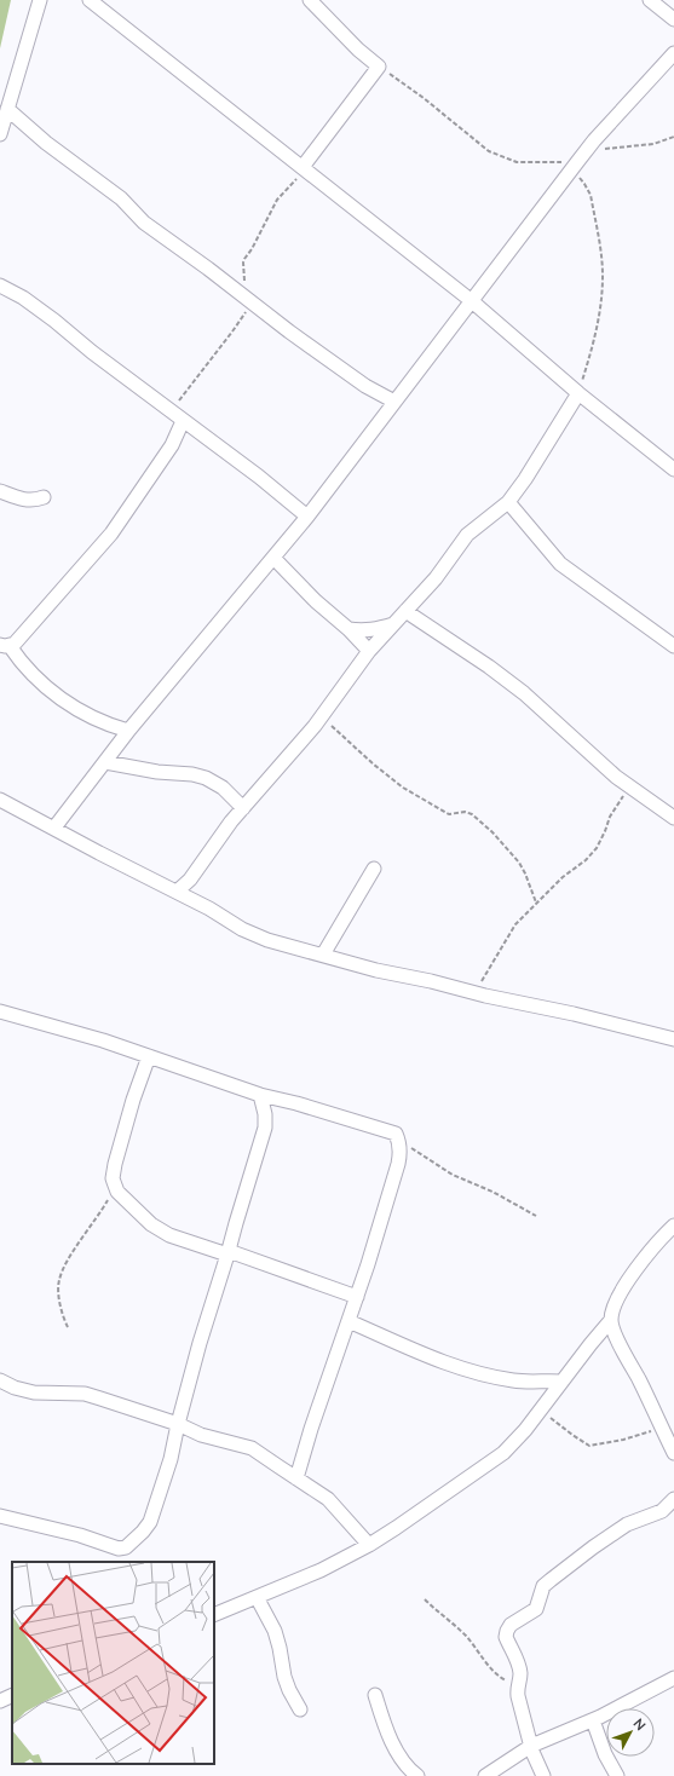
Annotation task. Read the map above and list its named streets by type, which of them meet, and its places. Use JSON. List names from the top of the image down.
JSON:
{
  "north": "top right"
}
